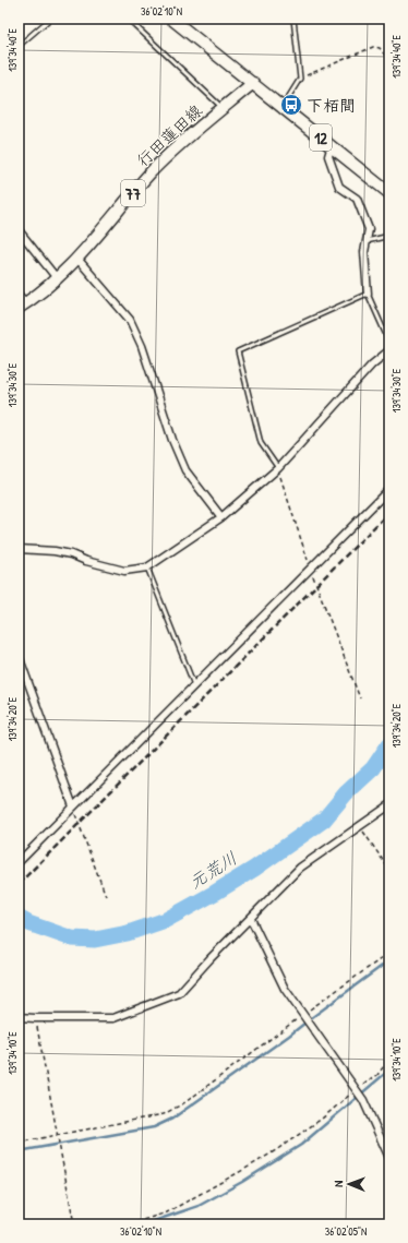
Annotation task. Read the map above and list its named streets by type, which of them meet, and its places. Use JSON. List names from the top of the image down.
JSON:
{
  "streets": {
    "main road": ["行田蓮田線", "12", "77"]
  },
  "crossings": [
    ["行田蓮田線", "12"]
  ],
  "water": ["元荒川"],
  "places": {
    "bus stop": ["下栢間"]
  },
  "north": "left",
  "coordinates": [
    "36°02'10\"N",
    "139°34'40\"E",
    "139°34'30\"E",
    "139°34'20\"E",
    "139°34'10\"E",
    "36°02'05\"N"
  ]
}
